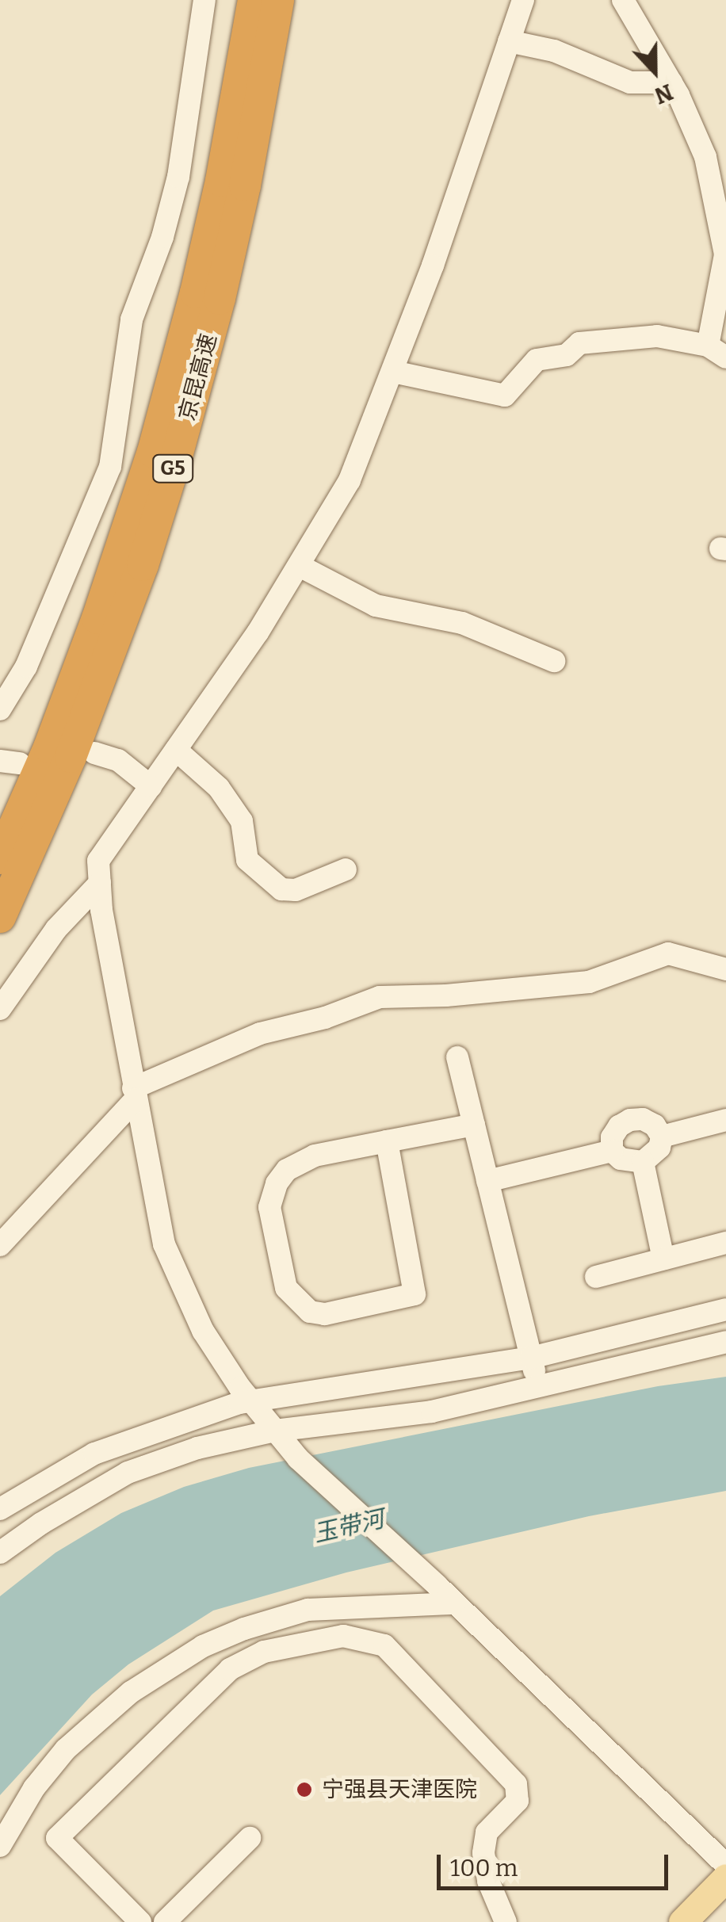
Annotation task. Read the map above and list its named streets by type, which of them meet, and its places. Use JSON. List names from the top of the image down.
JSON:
{
  "streets": {
    "highway": ["京昆高速", "G5"]
  },
  "water": ["玉带河"],
  "places": ["宁强县天津医院"],
  "scale_bar": "100 m",
  "north": "bottom"
}
